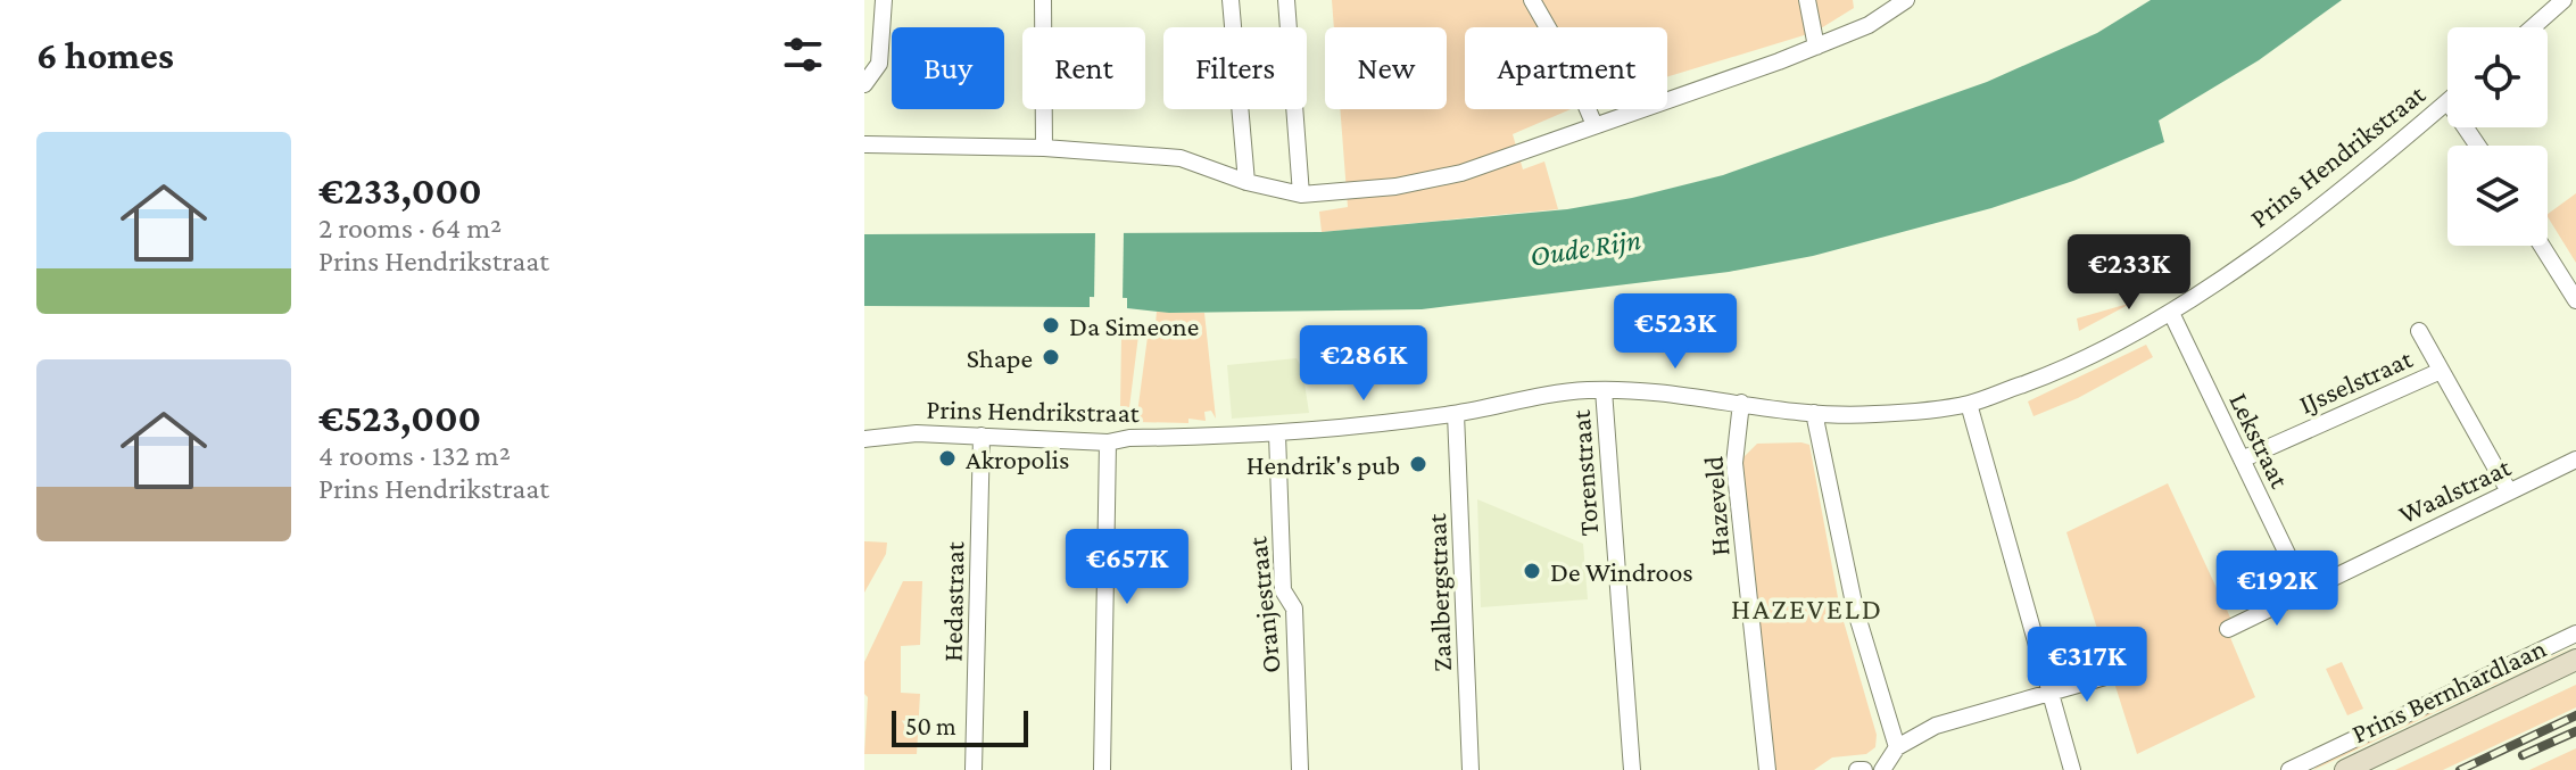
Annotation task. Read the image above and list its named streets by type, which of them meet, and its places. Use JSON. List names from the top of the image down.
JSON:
{
  "streets": {
    "main road": ["Prins Bernhardlaan"],
    "street": [
      "Prins Hendrikstraat",
      "IJsselstraat",
      "Lekstraat",
      "Torenstraat",
      "Waalstraat",
      "Hazeveld",
      "Zaalbergstraat",
      "Hedastraat",
      "Oranjestraat"
    ]
  },
  "crossings": [
    ["Prins Hendrikstraat", "Lekstraat"],
    ["Prins Hendrikstraat", "Torenstraat"],
    ["Prins Hendrikstraat", "Hazeveld"],
    ["Prins Hendrikstraat", "Zaalbergstraat"],
    ["Prins Hendrikstraat", "Hedastraat"],
    ["Prins Hendrikstraat", "Oranjestraat"],
    ["IJsselstraat", "Lekstraat"],
    ["IJsselstraat", "Waalstraat"],
    ["Lekstraat", "Waalstraat"]
  ],
  "districts": ["HAZEVELD"],
  "water": ["Oude Rijn"],
  "places": [
    "Da Simeone",
    "Shape",
    "Akropolis",
    "Hendrik's pub",
    "De Windroos"
  ],
  "scale_bar": "50 m",
  "page": {
    "heading": "6 homes",
    "chip": [
      "Buy",
      "Rent",
      "Filters",
      "New",
      "Apartment"
    ],
    "list": [
      {
        "name": "€233,000",
        "note": "2 rooms · 64 m² · Prins Hendrikstraat"
      },
      {
        "name": "€523,000",
        "note": "4 rooms · 132 m² · Prins Hendrikstraat"
      }
    ],
    "price": [
      "€233K",
      "€523K",
      "€286K",
      "€657K",
      "€192K",
      "€317K"
    ],
    "scale": "50 m"
  }
}
